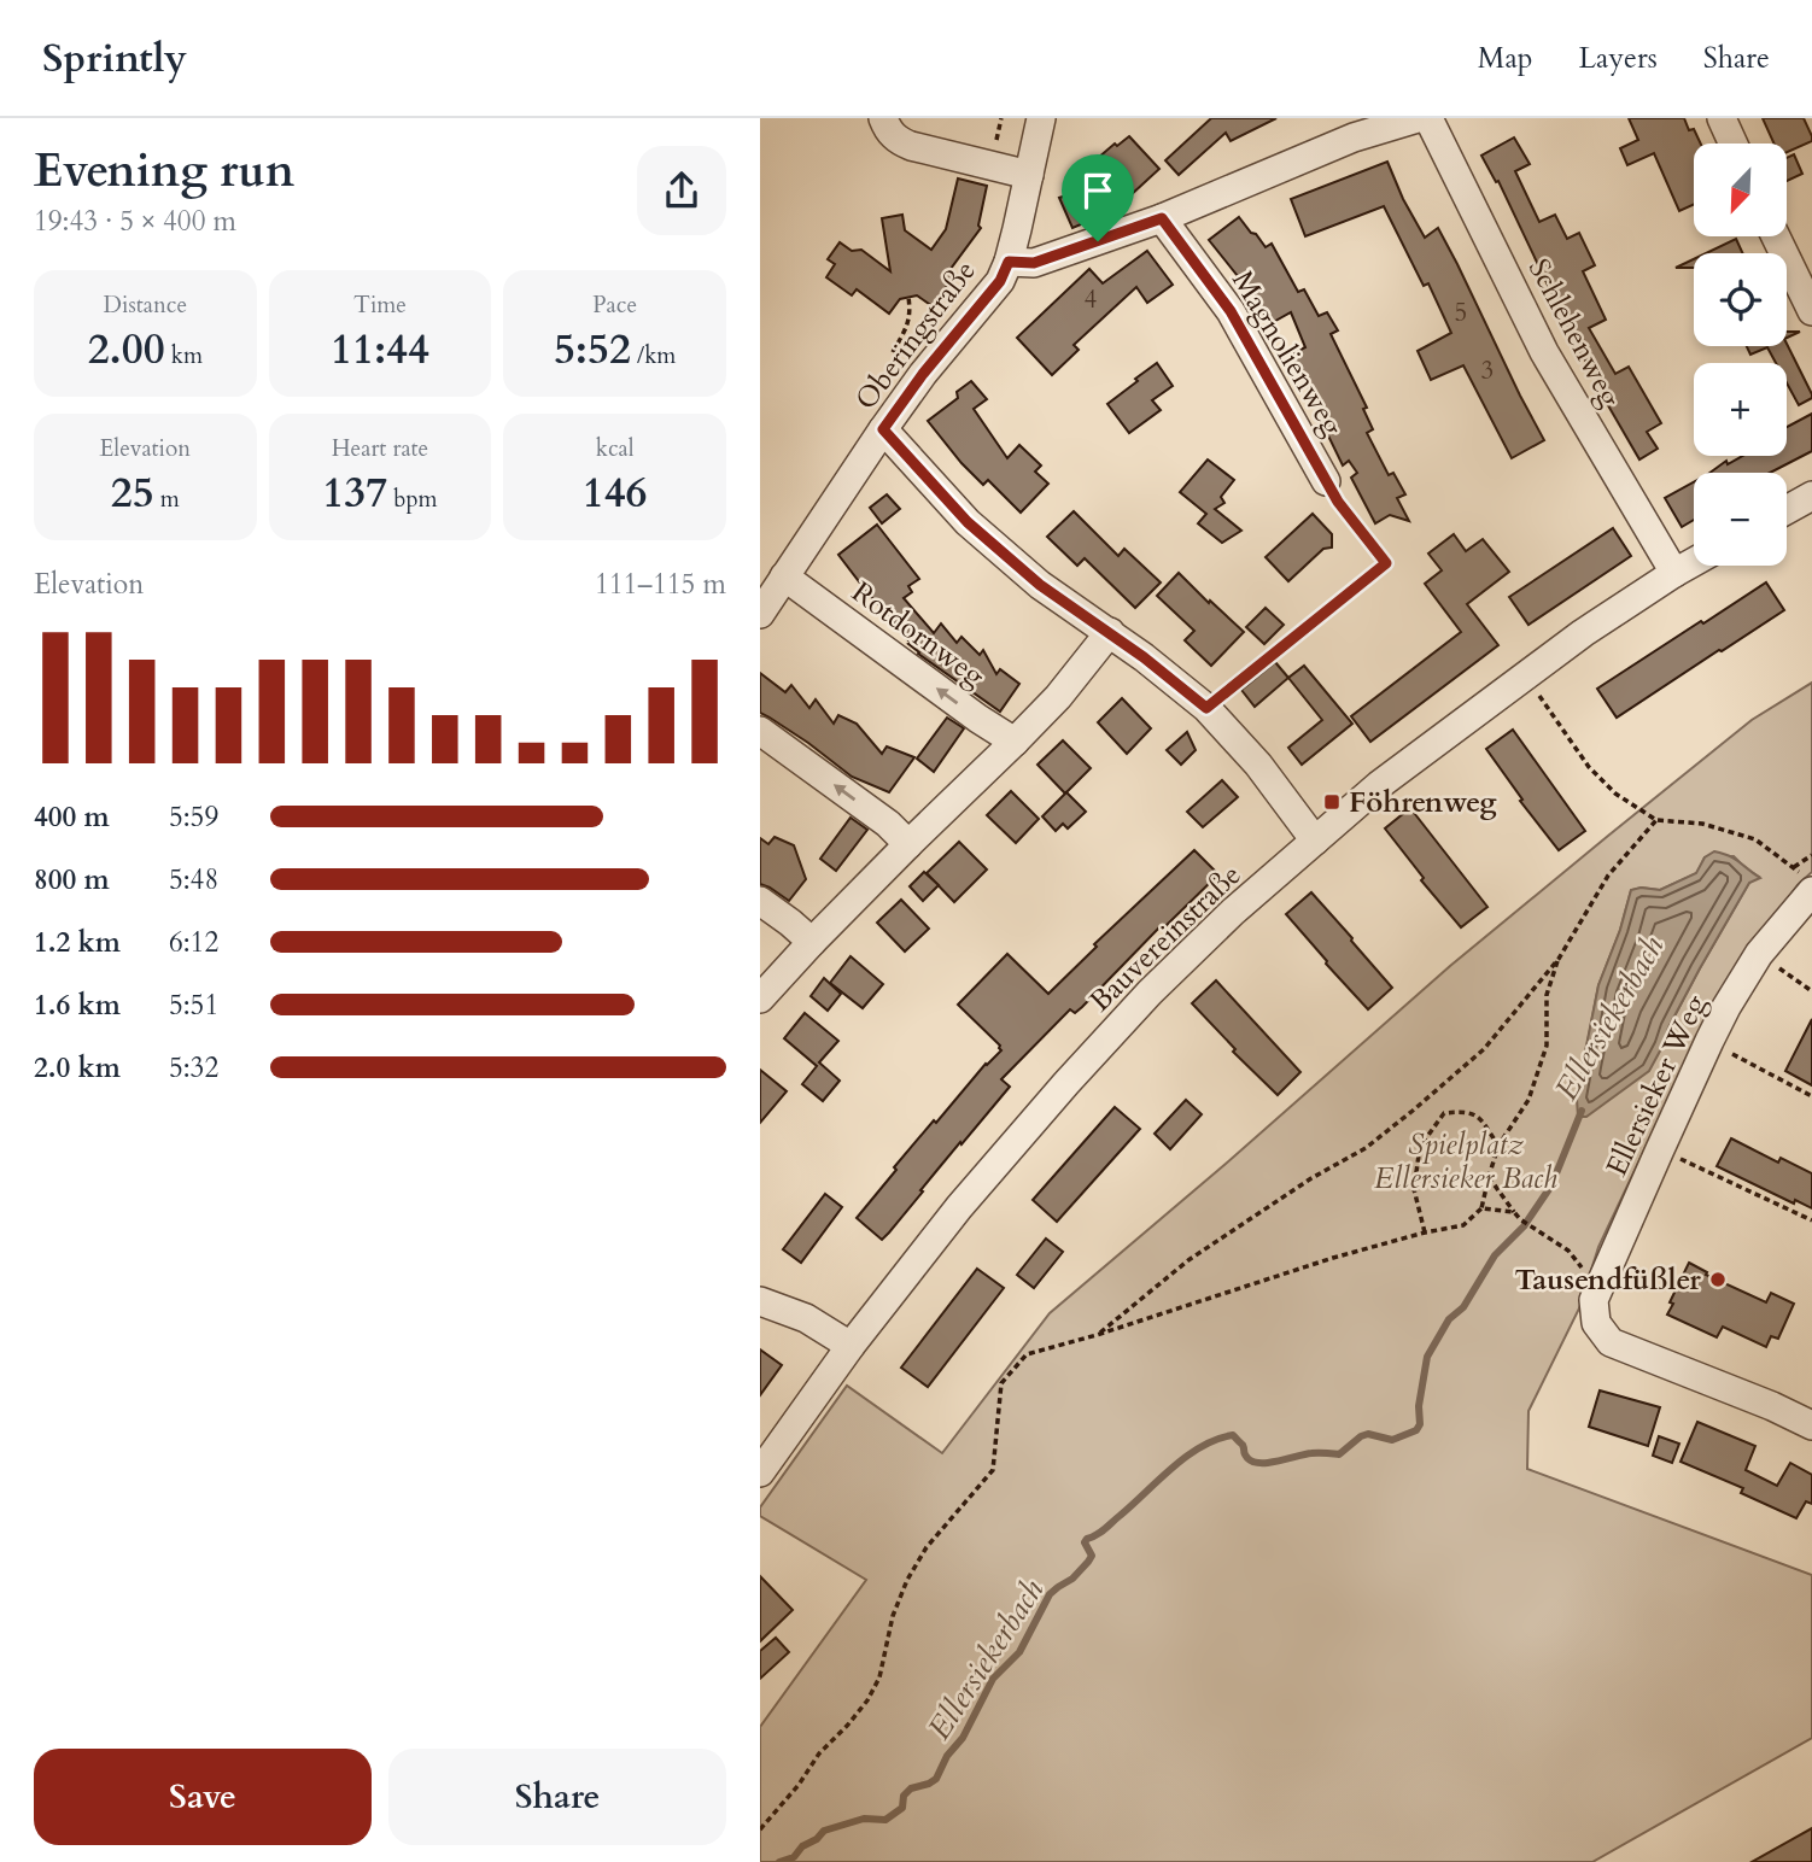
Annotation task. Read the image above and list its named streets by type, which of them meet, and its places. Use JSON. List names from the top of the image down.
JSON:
{
  "streets": {
    "street": [
      "Schlehenweg",
      "Oberingstraße",
      "Magnolienweg",
      "Rotdornweg",
      "Bauvereinstraße",
      "Ellersieker Weg"
    ]
  },
  "crossings": [
    ["Schlehenweg", "Bauvereinstraße"],
    ["Oberingstraße", "Rotdornweg"]
  ],
  "water": ["Ellersiekerbach"],
  "parks": ["Spielplatz Ellersieker Bach"],
  "places": {
    "transit": ["Föhrenweg"],
    "other": ["Tausendfüßler"]
  },
  "house_numbers": ["4", "5", "3"],
  "north": "bottom left",
  "page": {
    "header": "Sprintly",
    "nav": ["Map", "Layers", "Share"],
    "heading": ["Evening run", "19:43 · 5 × 400 m"],
    "map_buttons": ["+", "−"],
    "stats": [
      ["Distance", "2.00 km"],
      ["Time", "11:44"],
      ["Pace", "5:52 /km"],
      ["Elevation", "25 m"],
      ["Heart rate", "137 bpm"],
      ["kcal", "146"]
    ],
    "chart": ["Elevation", "111–115 m"],
    "list": [
      {
        "name": "400 m",
        "note": "5:59"
      },
      {
        "name": "800 m",
        "note": "5:48"
      },
      {
        "name": "1.2 km",
        "note": "6:12"
      },
      {
        "name": "1.6 km",
        "note": "5:51"
      },
      {
        "name": "2.0 km",
        "note": "5:32"
      }
    ],
    "buttons": ["Save", "Share"]
  }
}
